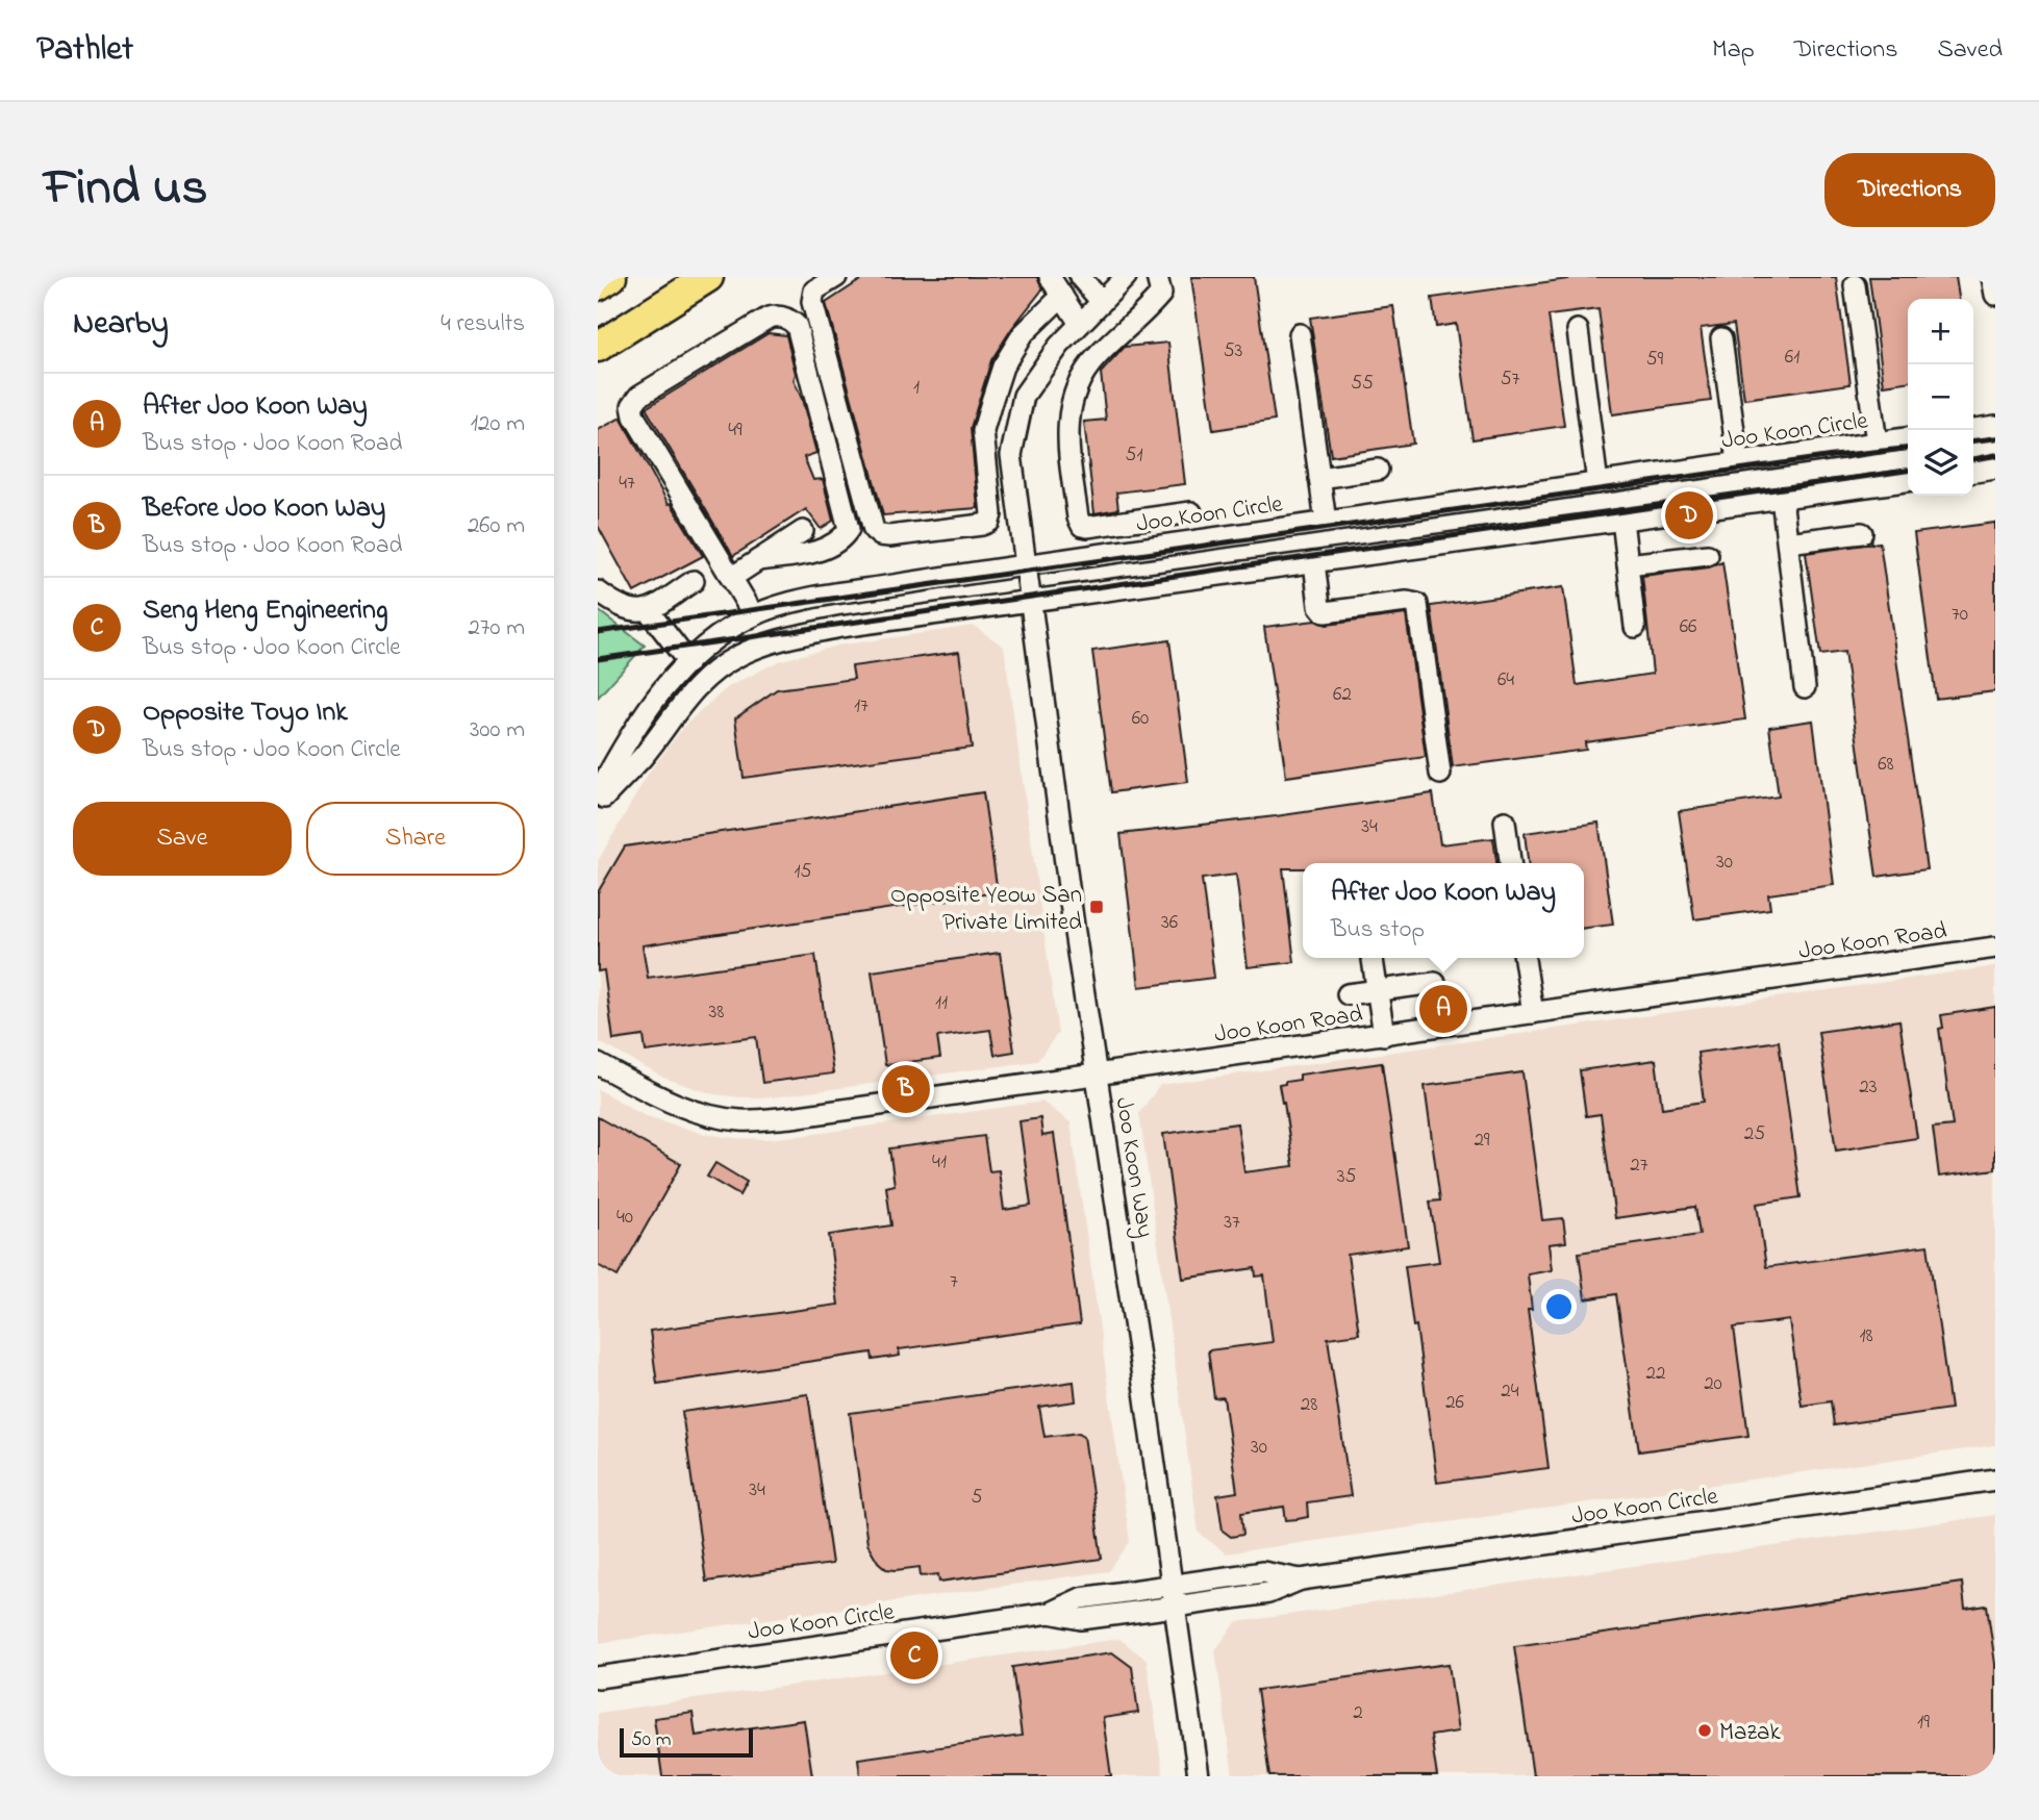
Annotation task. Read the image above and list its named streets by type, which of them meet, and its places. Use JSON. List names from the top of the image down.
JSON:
{
  "streets": {
    "street": ["Joo Koon Circle", "Joo Koon Road", "Joo Koon Way"]
  },
  "crossings": [
    ["Joo Koon Circle", "Joo Koon Way"],
    ["Joo Koon Road", "Joo Koon Way"]
  ],
  "places": {
    "transit": ["Opposite Yeow San Private Limited"],
    "other": ["Mazak"]
  },
  "house_numbers": [
    "53",
    "61",
    "59",
    "57",
    "55",
    "1",
    "49",
    "51",
    "47",
    "70",
    "66",
    "64",
    "62",
    "17",
    "60",
    "68",
    "34",
    "30",
    "15",
    "36",
    "11",
    "38",
    "23",
    "25",
    "29",
    "41",
    "27",
    "35",
    "40",
    "37",
    "7",
    "18",
    "22",
    "20",
    "24",
    "26",
    "28",
    "30",
    "34",
    "5",
    "2",
    "19"
  ],
  "scale_bar": "50 m",
  "page": {
    "header": "Pathlet",
    "nav": ["Map", "Directions", "Saved"],
    "title": "Find us",
    "buttons": [
      "Directions",
      ["Save", "Share"]
    ],
    "heading": ["Nearby", "4 results"],
    "map_buttons": ["+", "−"],
    "list": [
      {
        "mark": "A",
        "name": "After Joo Koon Way",
        "note": "Bus stop · Joo Koon Road",
        "value": "120 m"
      },
      {
        "mark": "B",
        "name": "Before Joo Koon Way",
        "note": "Bus stop · Joo Koon Road",
        "value": "260 m"
      },
      {
        "mark": "C",
        "name": "Seng Heng Engineering",
        "note": "Bus stop · Joo Koon Circle",
        "value": "270 m"
      },
      {
        "mark": "D",
        "name": "Opposite Toyo Ink",
        "note": "Bus stop · Joo Koon Circle",
        "value": "300 m"
      }
    ],
    "pins": [
      "D",
      "A",
      "B",
      "C"
    ],
    "popup": ["After Joo Koon Way", "Bus stop"],
    "scale": "50 m"
  }
}
